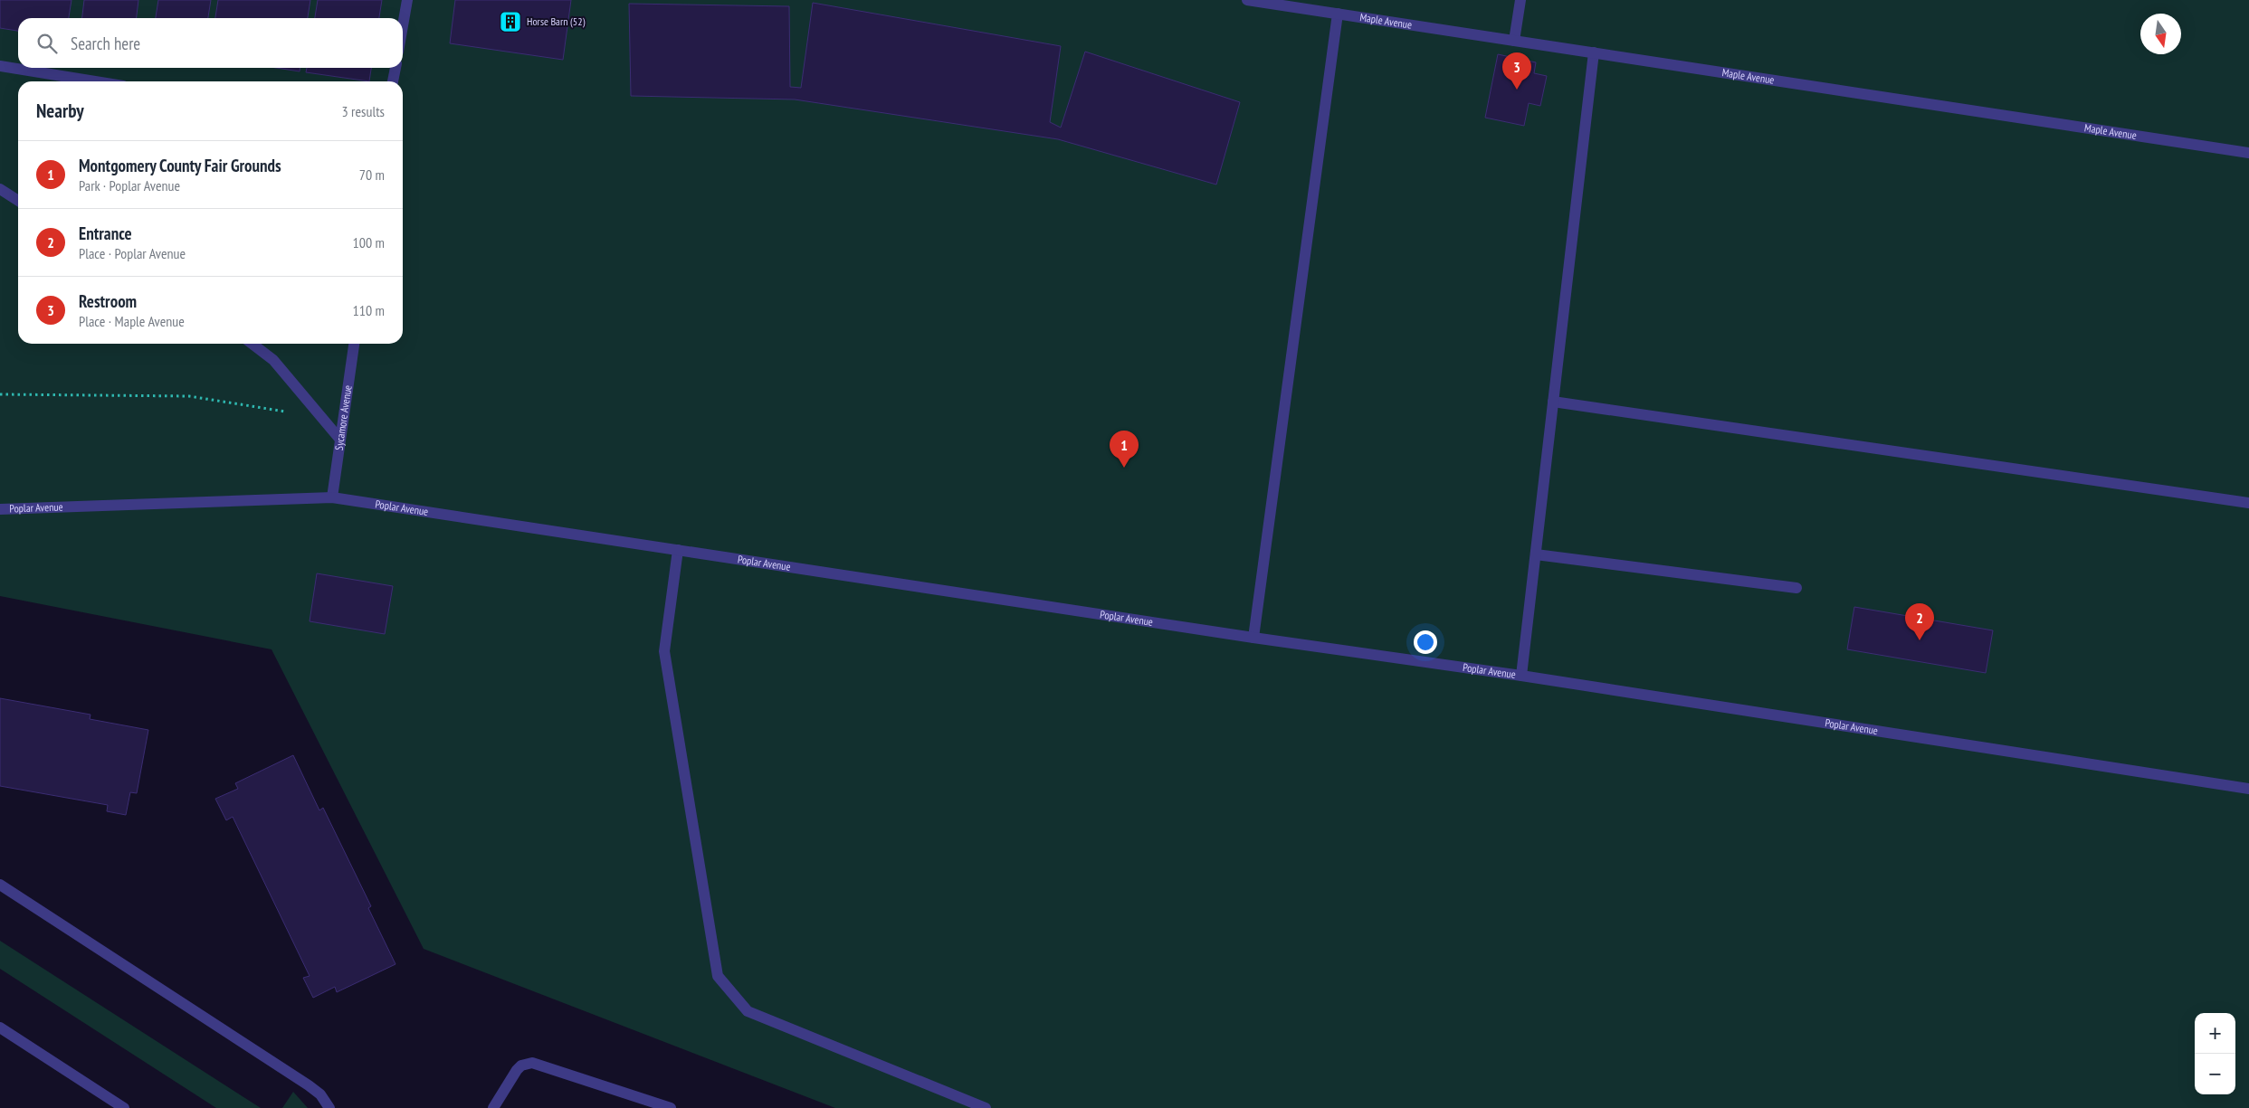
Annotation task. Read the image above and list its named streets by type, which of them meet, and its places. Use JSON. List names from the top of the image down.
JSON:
{
  "streets": {
    "street": ["Maple Avenue", "Sycamore Avenue", "Poplar Avenue"]
  },
  "crossings": [
    ["Sycamore Avenue", "Poplar Avenue"]
  ],
  "places": {
    "building": ["Horse Barn (52)"]
  },
  "north": "bottom",
  "page": {
    "search": "Search here",
    "pins": ["3", "1", "2"],
    "heading": ["Nearby", "3 results"],
    "list": [
      {
        "mark": "1",
        "name": "Montgomery County Fair Grounds",
        "note": "Park · Poplar Avenue",
        "value": "70 m"
      },
      {
        "mark": "2",
        "name": "Entrance",
        "note": "Place · Poplar Avenue",
        "value": "100 m"
      },
      {
        "mark": "3",
        "name": "Restroom",
        "note": "Place · Maple Avenue",
        "value": "110 m"
      }
    ],
    "map_buttons": ["+", "−"]
  }
}
